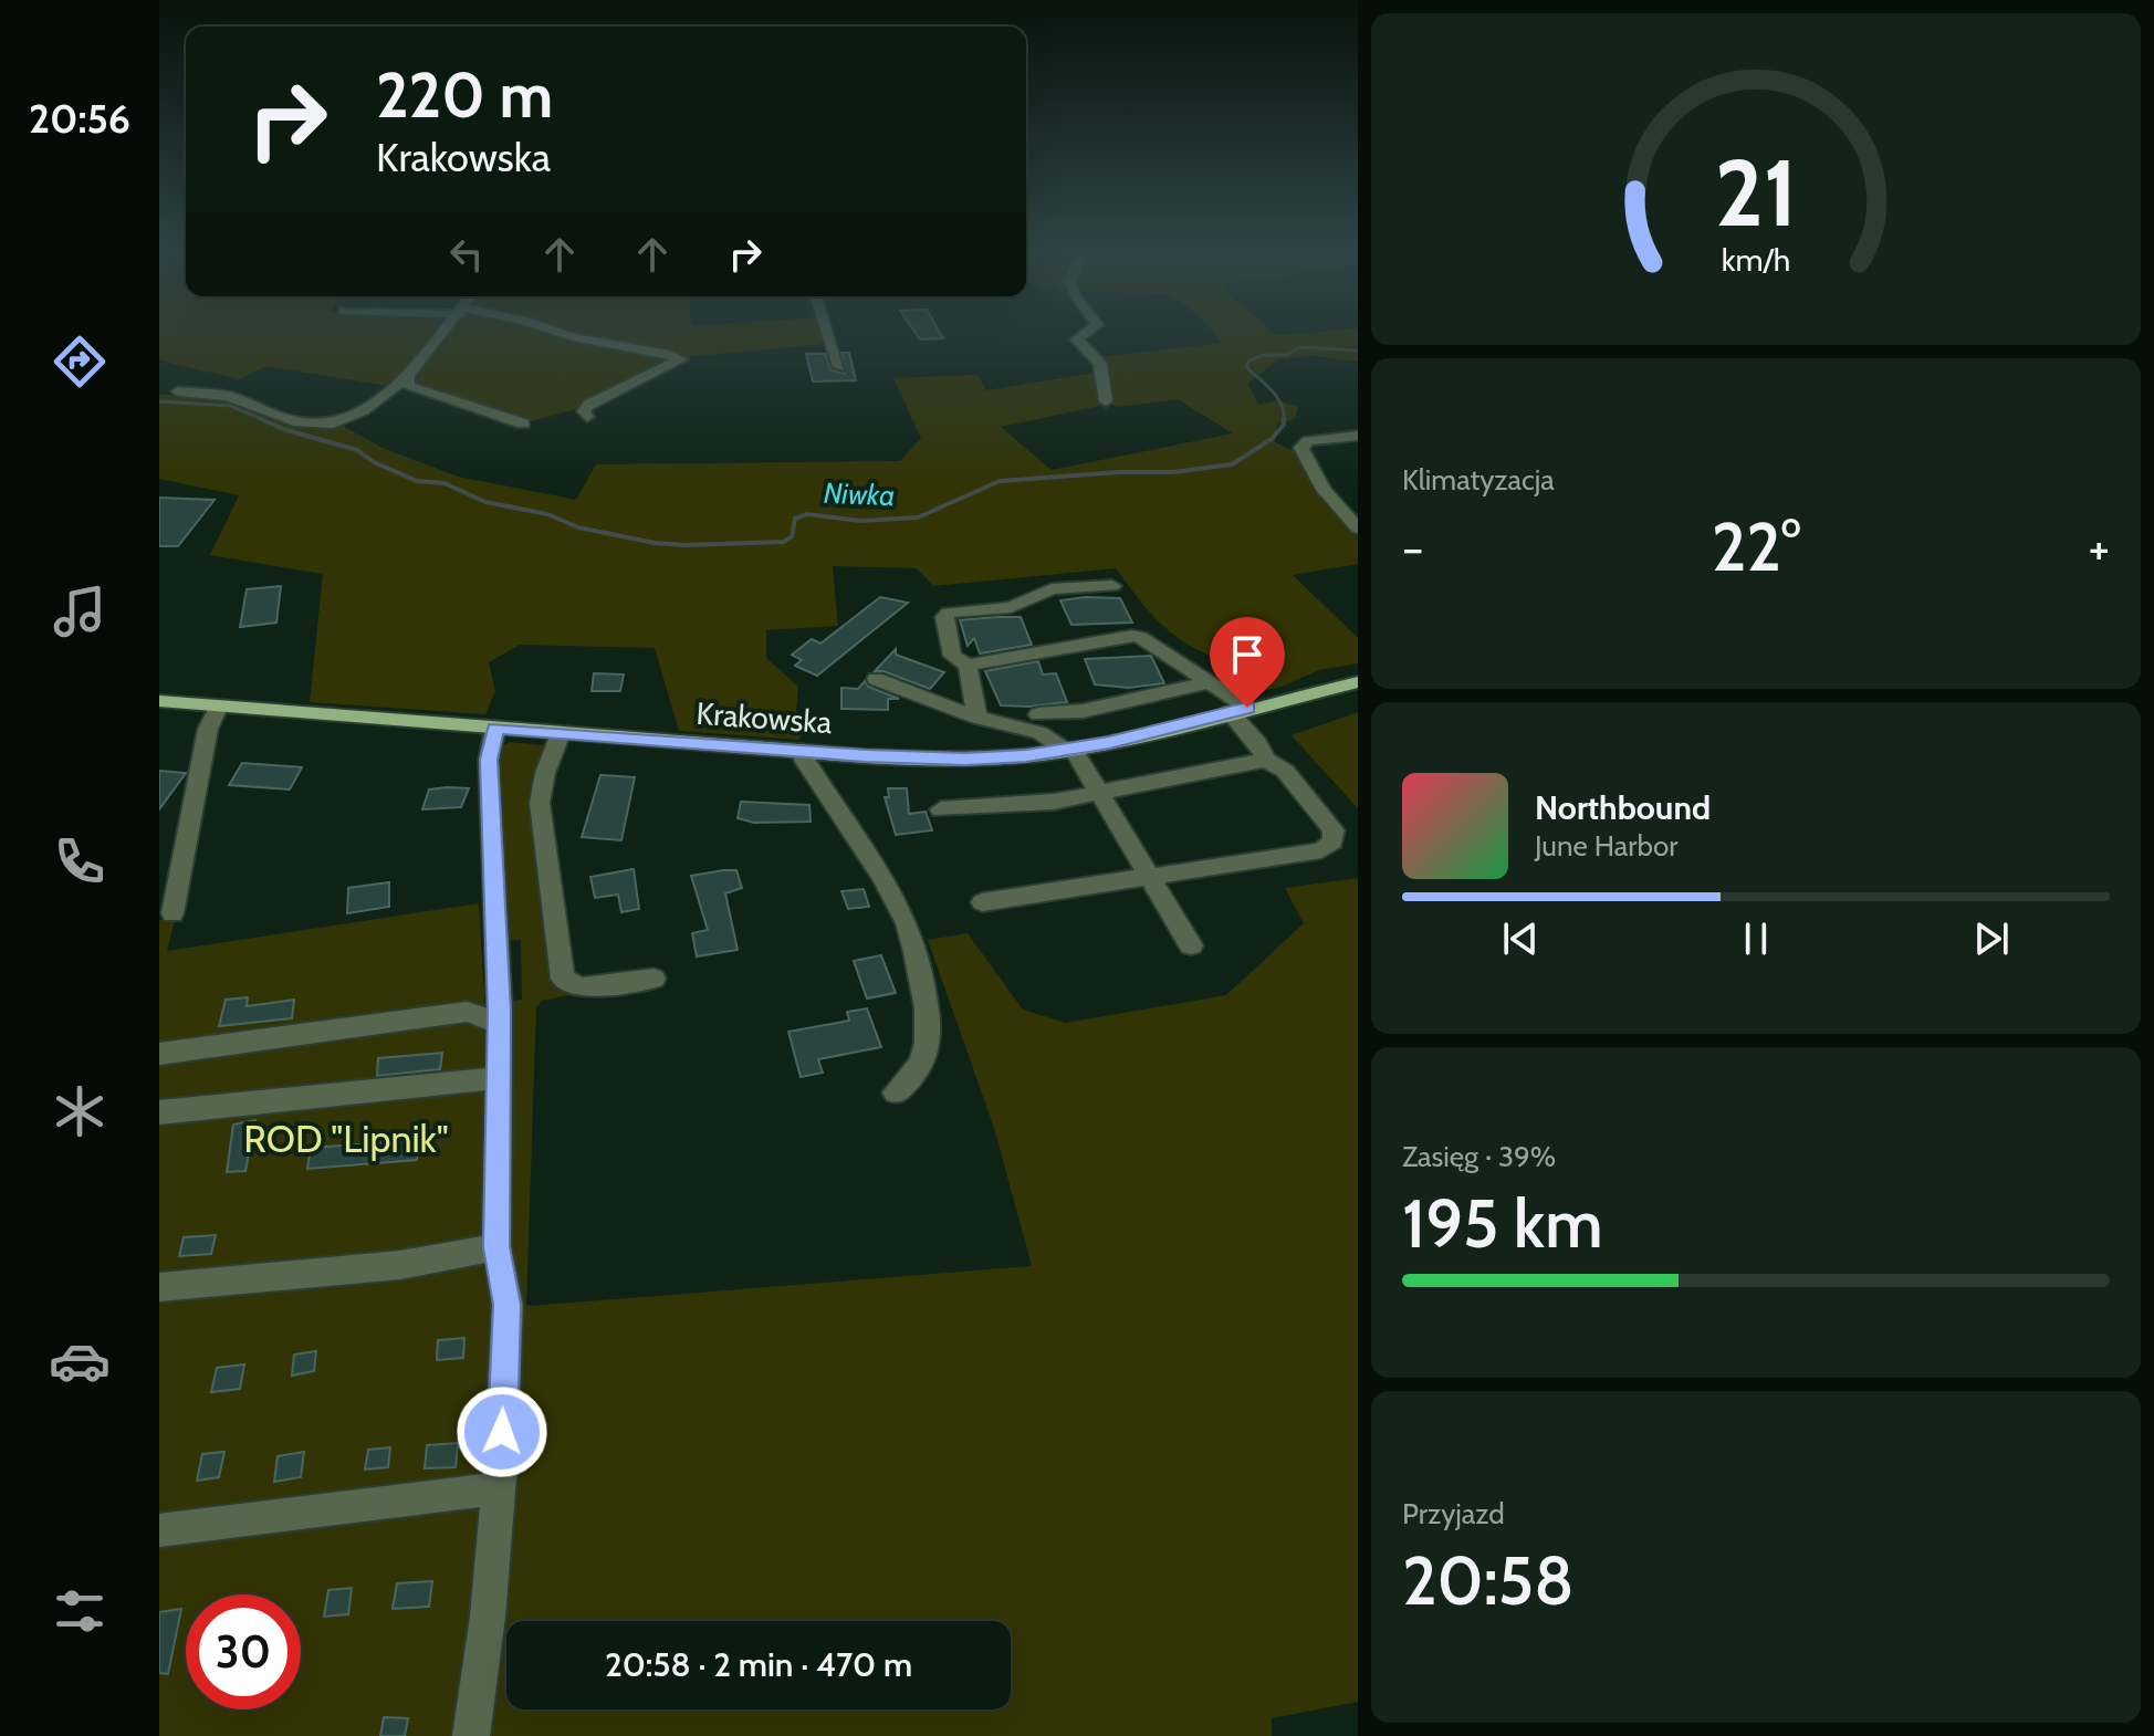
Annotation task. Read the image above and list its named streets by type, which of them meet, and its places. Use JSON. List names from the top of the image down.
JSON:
{
  "streets": {
    "main road": ["Krakowska"]
  },
  "water": ["Niwka"],
  "parks": ["ROD \"Lipnik\""],
  "page": {
    "tabs": "20:56",
    "turn": ["220 m", "Krakowska"],
    "tile": [
      "Klimatyzacja",
      ["Zasięg · 39%", "195 km"],
      ["Przyjazd", "20:58"]
    ],
    "heat": ["−", "22°", "+"],
    "song": ["Northbound", "June Harbor"],
    "limit": "30",
    "trip": "20:58 · 2 min · 470 m",
    "gauge": ["21", "km/h"]
  }
}
